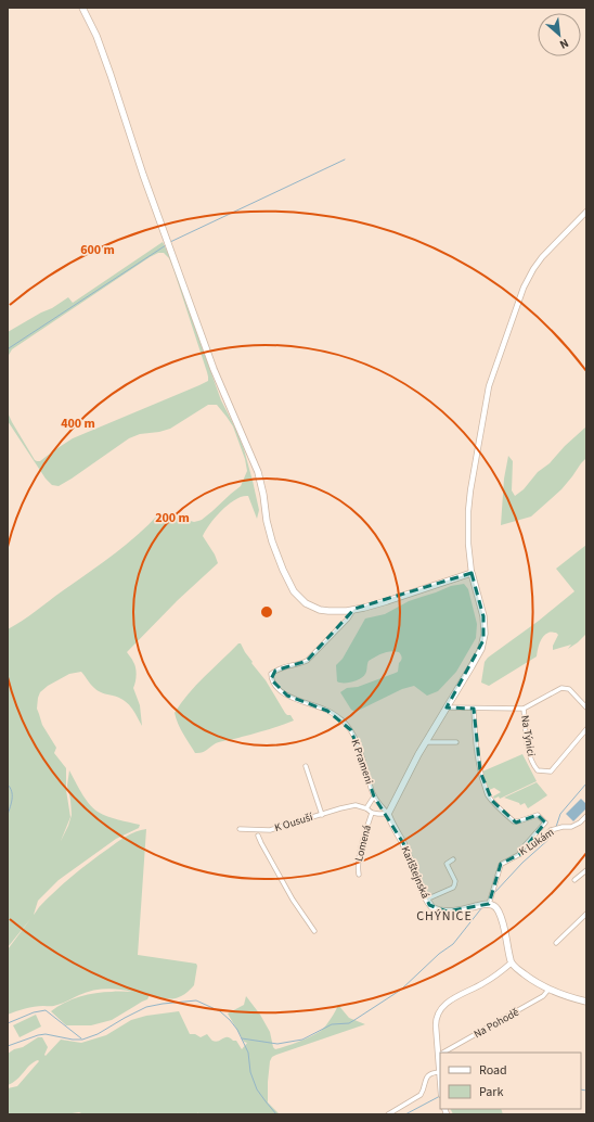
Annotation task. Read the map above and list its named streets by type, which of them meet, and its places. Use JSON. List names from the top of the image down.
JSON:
{
  "streets": {
    "main road": ["Karlštejnská"],
    "street": [
      "Na Týnici",
      "K Prameni",
      "K Ousuší",
      "K Lukám",
      "Lomená",
      "Na Pohodě"
    ]
  },
  "crossings": [
    ["K Lukám", "Karlštejnská"]
  ],
  "districts": ["CHÝNICE"],
  "legend": ["Road", "Park"],
  "north": "bottom right",
  "rings": ["600 m", "400 m", "200 m"]
}
